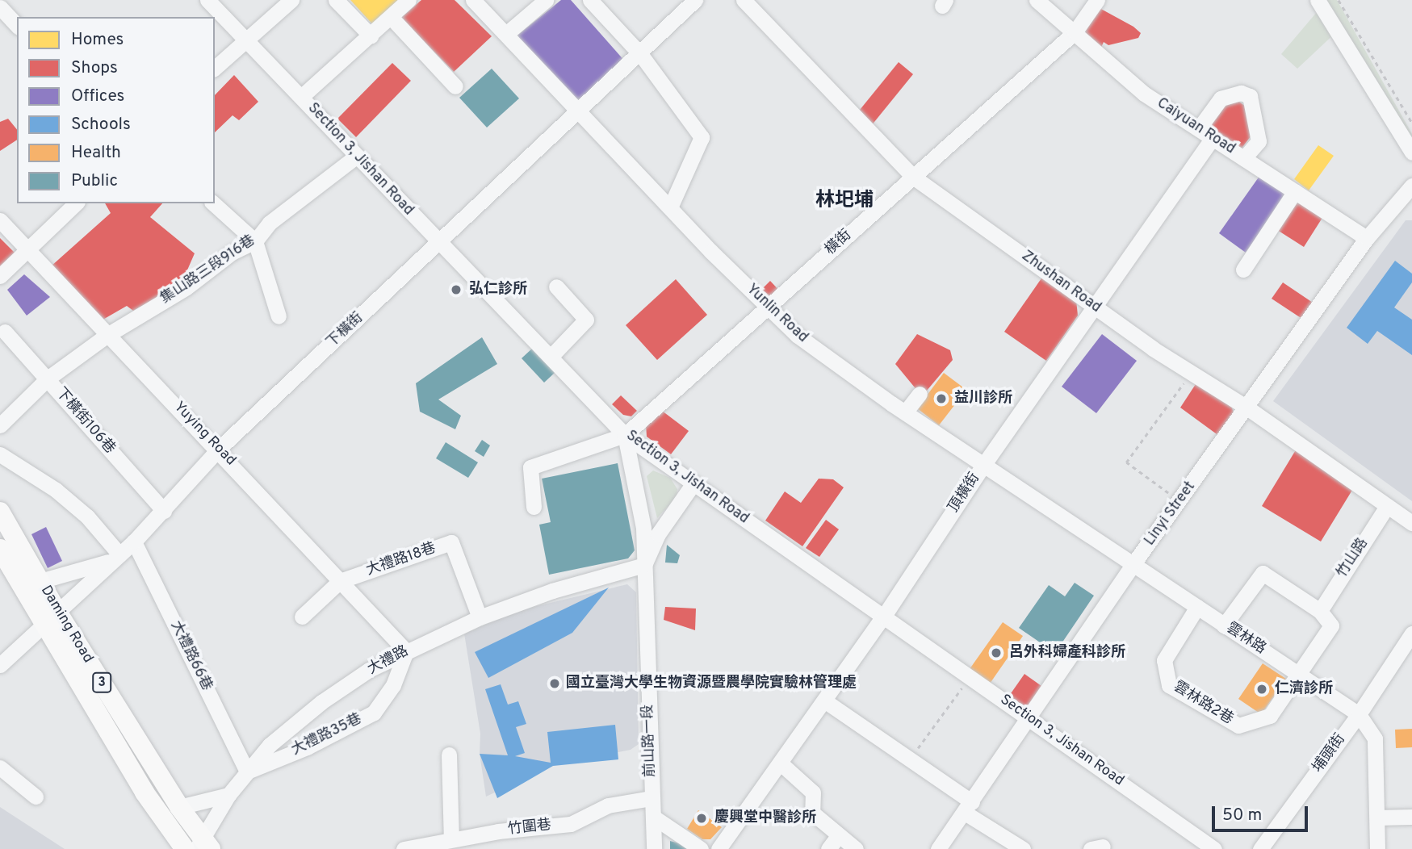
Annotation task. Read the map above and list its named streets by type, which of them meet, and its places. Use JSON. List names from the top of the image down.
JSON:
{
  "streets": {
    "main road": ["Daming Road", "3"],
    "street": [
      "Caiyuan Road",
      "Section 3, Jishan Road",
      "橫街",
      "集山路三段916巷",
      "Zhushan Road",
      "Yunlin Road",
      "下橫街",
      "下橫街106巷",
      "Yuying Road",
      "頂橫街",
      "Linyi Street",
      "竹山路",
      "大禮路18巷",
      "雲林路",
      "大禮路66巷",
      "大禮路",
      "雲林路2巷",
      "大禮路35巷",
      "前山路一段",
      "埔頭街",
      "竹圍巷"
    ]
  },
  "crossings": [
    ["Caiyuan Road", "橫街"],
    ["Caiyuan Road", "頂橫街"],
    ["Caiyuan Road", "Linyi Street"],
    ["Section 3, Jishan Road", "橫街"],
    ["Section 3, Jishan Road", "集山路三段916巷"],
    ["Section 3, Jishan Road", "下橫街"],
    ["Section 3, Jishan Road", "頂橫街"],
    ["Section 3, Jishan Road", "Linyi Street"],
    ["Section 3, Jishan Road", "前山路一段"],
    ["橫街", "Zhushan Road"],
    ["橫街", "Yunlin Road"],
    ["橫街", "前山路一段"],
    ["集山路三段916巷", "下橫街106巷"],
    ["集山路三段916巷", "Yuying Road"],
    ["Zhushan Road", "頂橫街"],
    ["Zhushan Road", "Linyi Street"],
    ["Zhushan Road", "竹山路"],
    ["Yunlin Road", "下橫街"],
    ["Yunlin Road", "頂橫街"],
    ["Yunlin Road", "Linyi Street"],
    ["Yunlin Road", "雲林路"],
    ["下橫街", "下橫街106巷"],
    ["下橫街", "Yuying Road"],
    ["下橫街", "Daming Road"],
    ["下橫街", "大禮路66巷"],
    ["Yuying Road", "大禮路18巷"],
    ["Yuying Road", "大禮路"],
    ["Yuying Road", "大禮路35巷"],
    ["Linyi Street", "雲林路"],
    ["竹山路", "雲林路2巷"],
    ["大禮路18巷", "大禮路"],
    ["Daming Road", "大禮路"],
    ["雲林路", "雲林路2巷"],
    ["雲林路", "埔頭街"],
    ["大禮路66巷", "大禮路"],
    ["大禮路66巷", "大禮路35巷"],
    ["大禮路", "大禮路35巷"],
    ["大禮路", "前山路一段"],
    ["前山路一段", "竹圍巷"]
  ],
  "districts": ["林圯埔"],
  "places": [
    "弘仁診所",
    "益川診所",
    "呂外科婦產科診所",
    "國立臺灣大學生物資源暨農學院實驗林管理處",
    "仁濟診所",
    "慶興堂中醫診所"
  ],
  "legend": [
    "Homes",
    "Shops",
    "Offices",
    "Schools",
    "Health",
    "Public"
  ],
  "scale_bar": "50 m"
}
